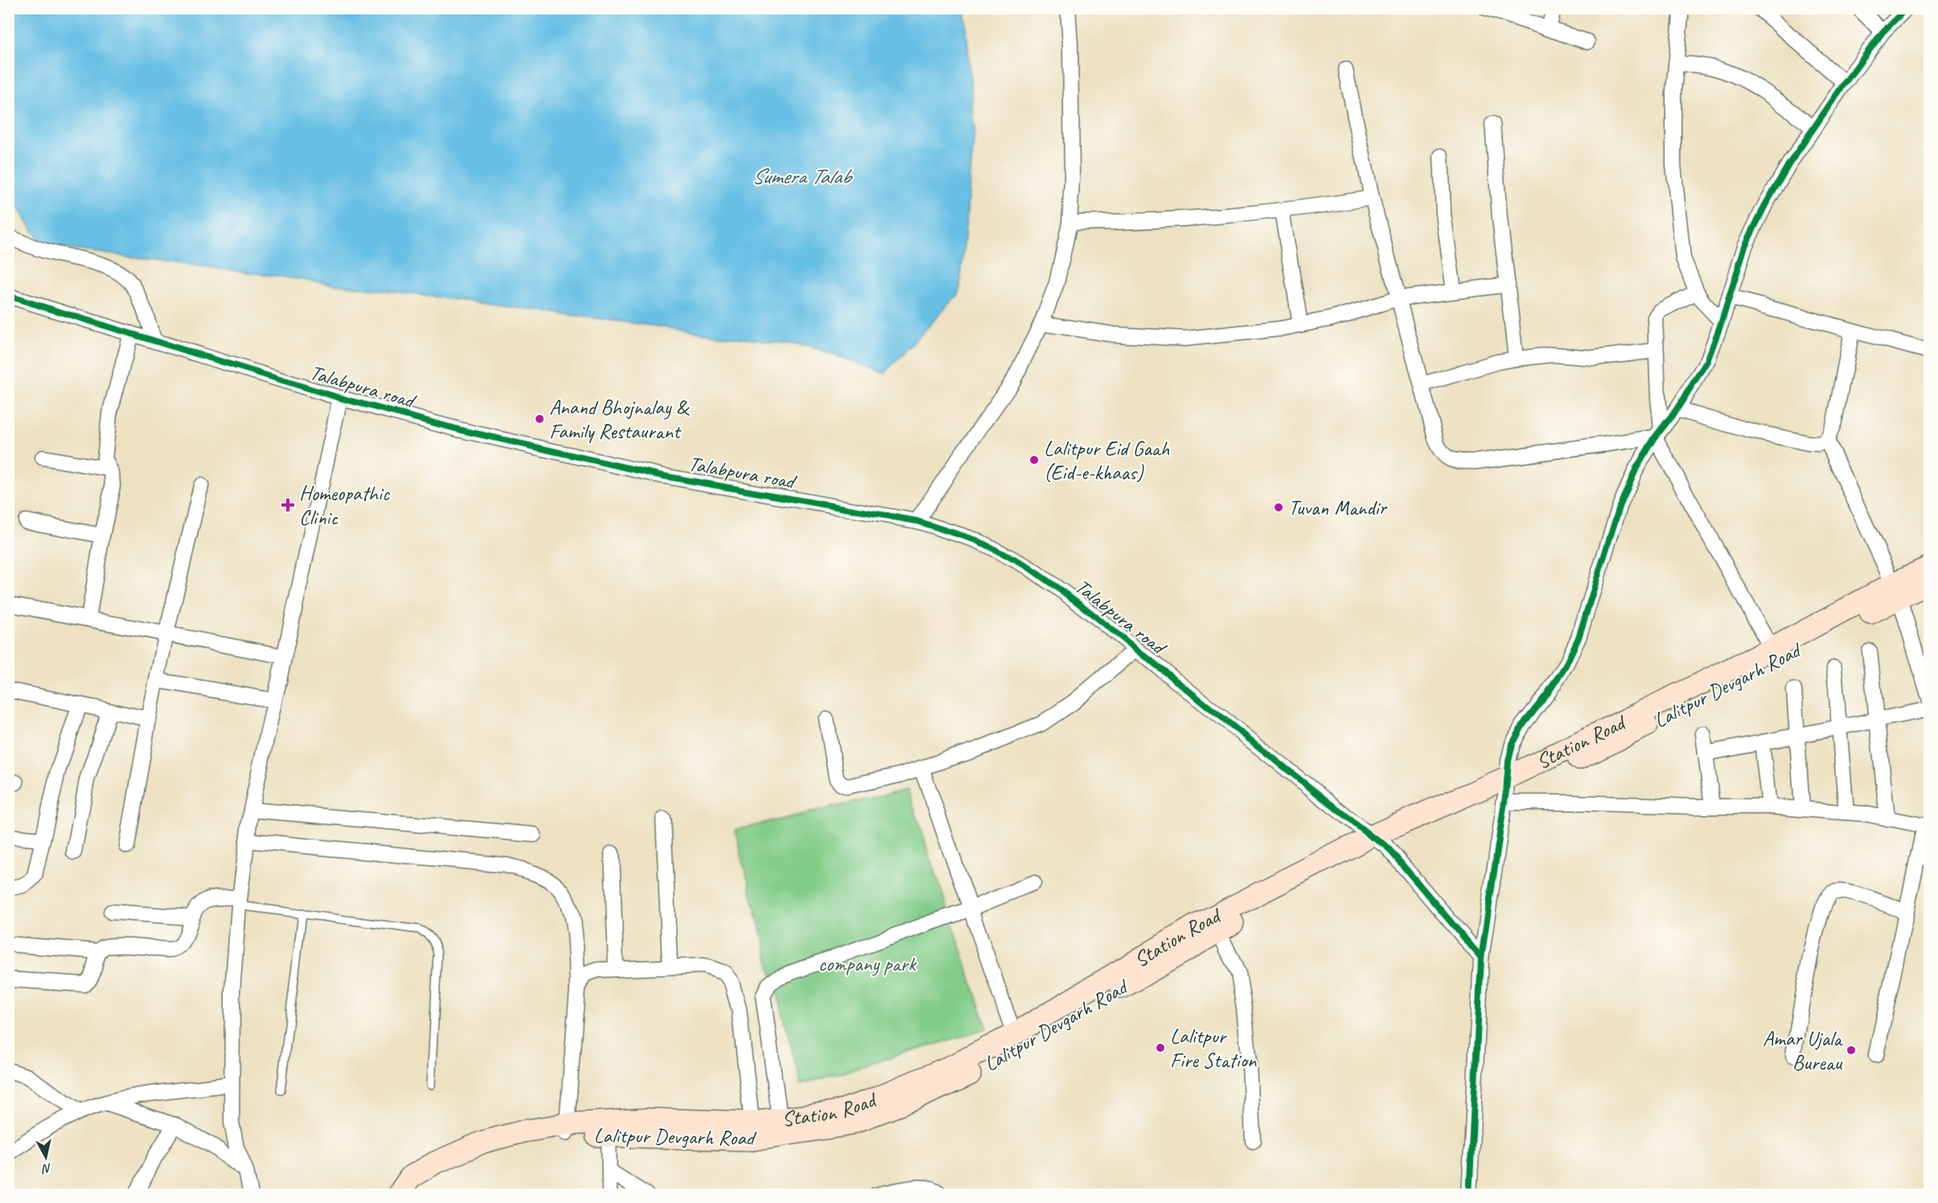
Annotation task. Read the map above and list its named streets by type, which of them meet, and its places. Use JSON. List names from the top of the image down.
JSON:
{
  "streets": {
    "main road": ["Lalitpur Devgarh Road", "Station Road"],
    "street": ["Talabpura road"]
  },
  "crossings": [
    ["Talabpura road", "Lalitpur Devgarh Road"],
    ["Talabpura road", "Station Road"],
    ["Lalitpur Devgarh Road", "Station Road"]
  ],
  "water": ["Sumera Talab"],
  "parks": ["company park"],
  "places": {
    "other": [
      "Anand Bhojnalay & Family Restaurant",
      "Lalitpur Eid Gaah (Eid-e-khaas)",
      "Tuvan Mandir",
      "Lalitpur Fire Station",
      "Amar Ujala Bureau"
    ],
    "health": ["Homeopathic Clinic"]
  },
  "north": "bottom"
}
